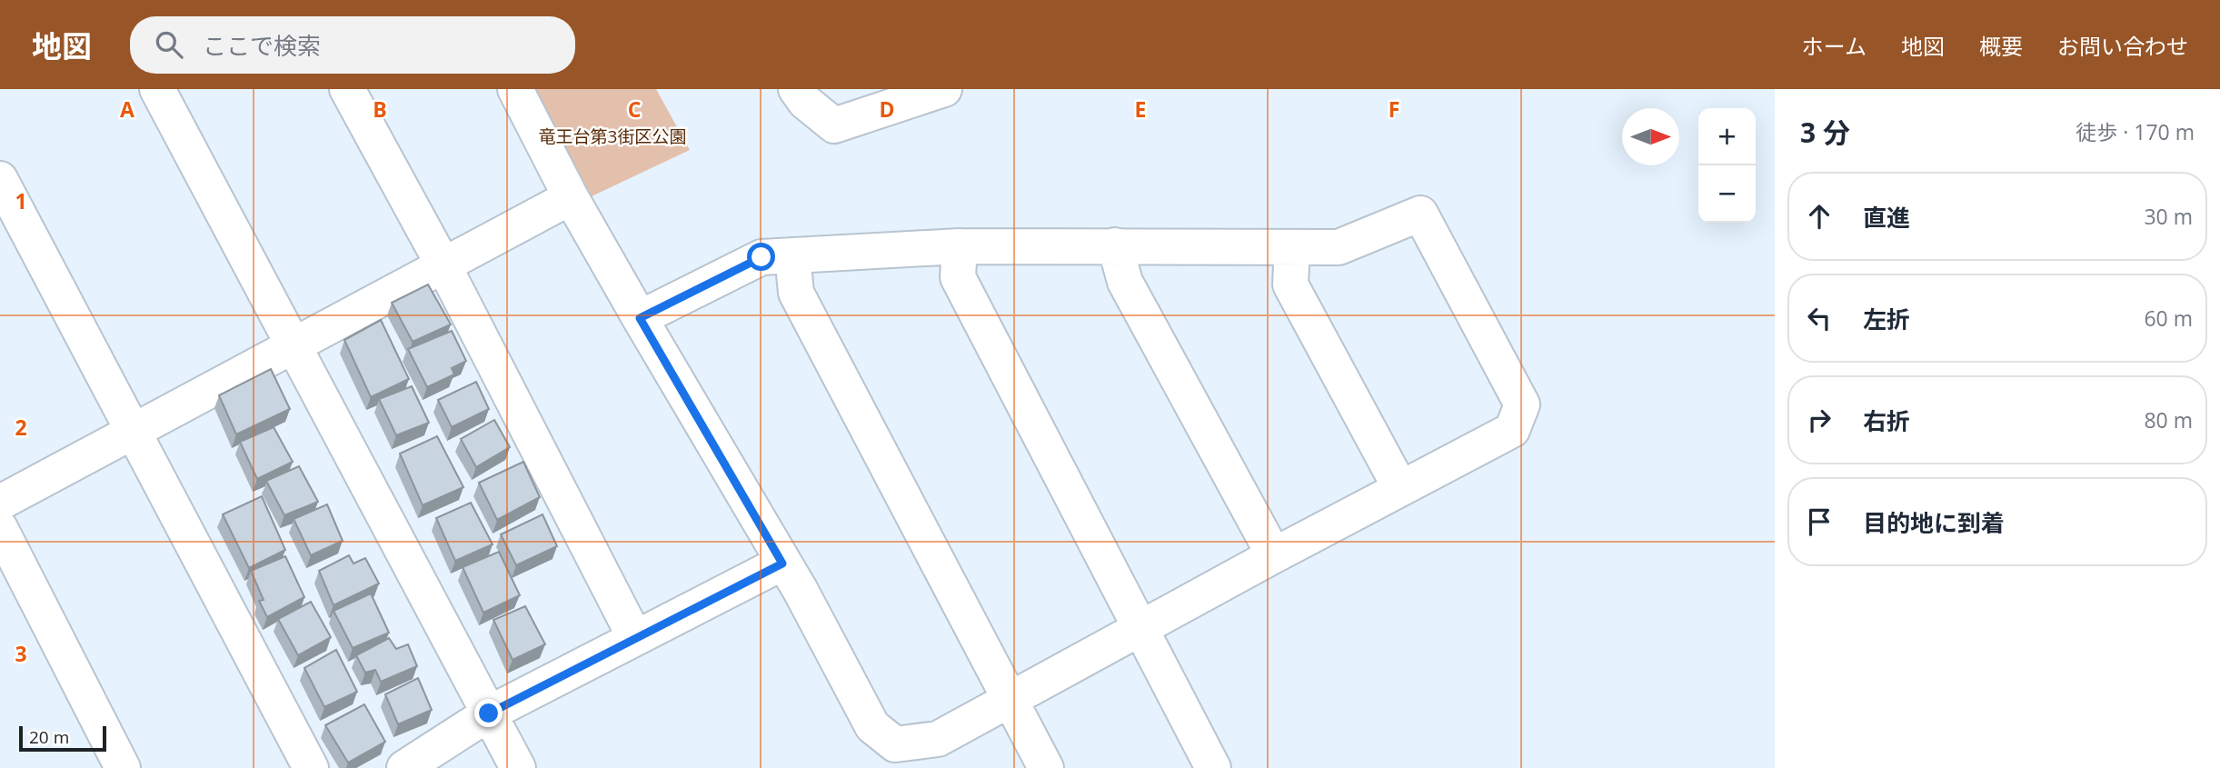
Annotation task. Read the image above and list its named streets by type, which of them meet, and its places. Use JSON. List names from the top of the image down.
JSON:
{
  "parks": ["竜王台第3街区公園"],
  "scale_bar": "20 m",
  "north": "right",
  "page": {
    "header": "地図",
    "search": "ここで検索",
    "nav": [
      "ホーム",
      "地図",
      "概要",
      "お問い合わせ"
    ],
    "heading": ["3 分", "徒歩 · 170 m"],
    "map_buttons": ["+", "−"],
    "list": [
      ["直進", "30 m"],
      ["左折", "60 m"],
      ["右折", "80 m"],
      "目的地に到着"
    ],
    "scale": "20 m"
  },
  "grid": {
    "columns": [
      "A",
      "B",
      "C",
      "D",
      "E",
      "F"
    ],
    "rows": ["1", "2", "3"]
  }
}
